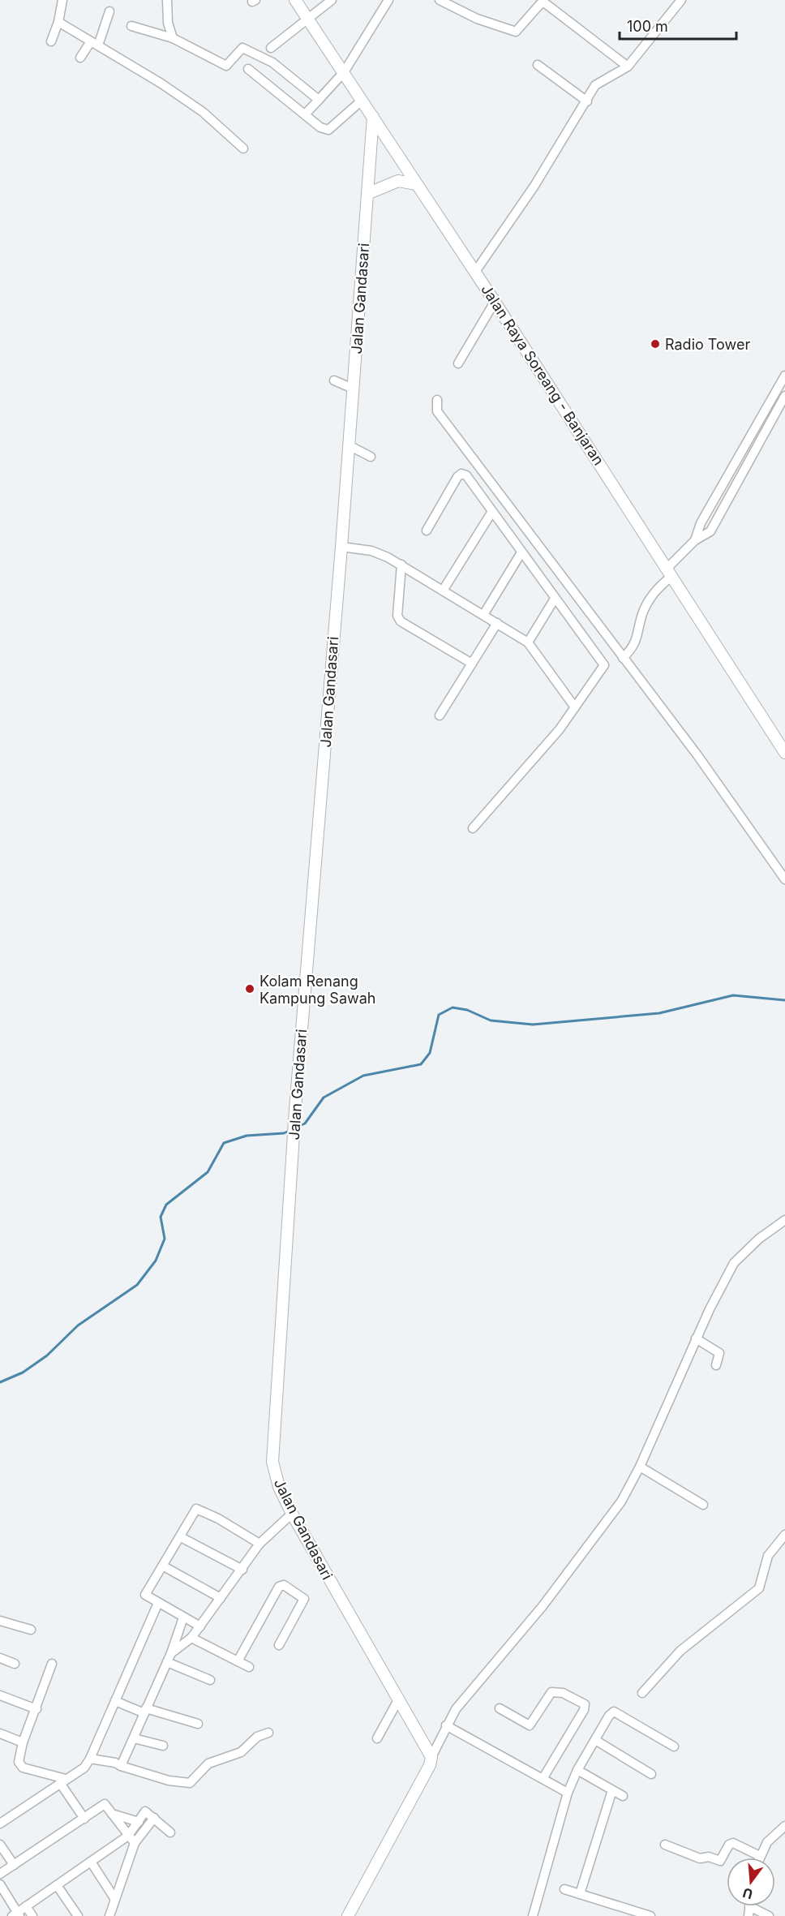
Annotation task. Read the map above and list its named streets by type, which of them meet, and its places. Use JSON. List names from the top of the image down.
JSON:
{
  "streets": {
    "street": ["Jalan Gandasari", "Jalan Raya Soreang - Banjaran"]
  },
  "crossings": [
    ["Jalan Gandasari", "Jalan Raya Soreang - Banjaran"]
  ],
  "places": ["Radio Tower", "Kolam Renang Kampung Sawah"],
  "scale_bar": "100 m",
  "north": "bottom"
}
